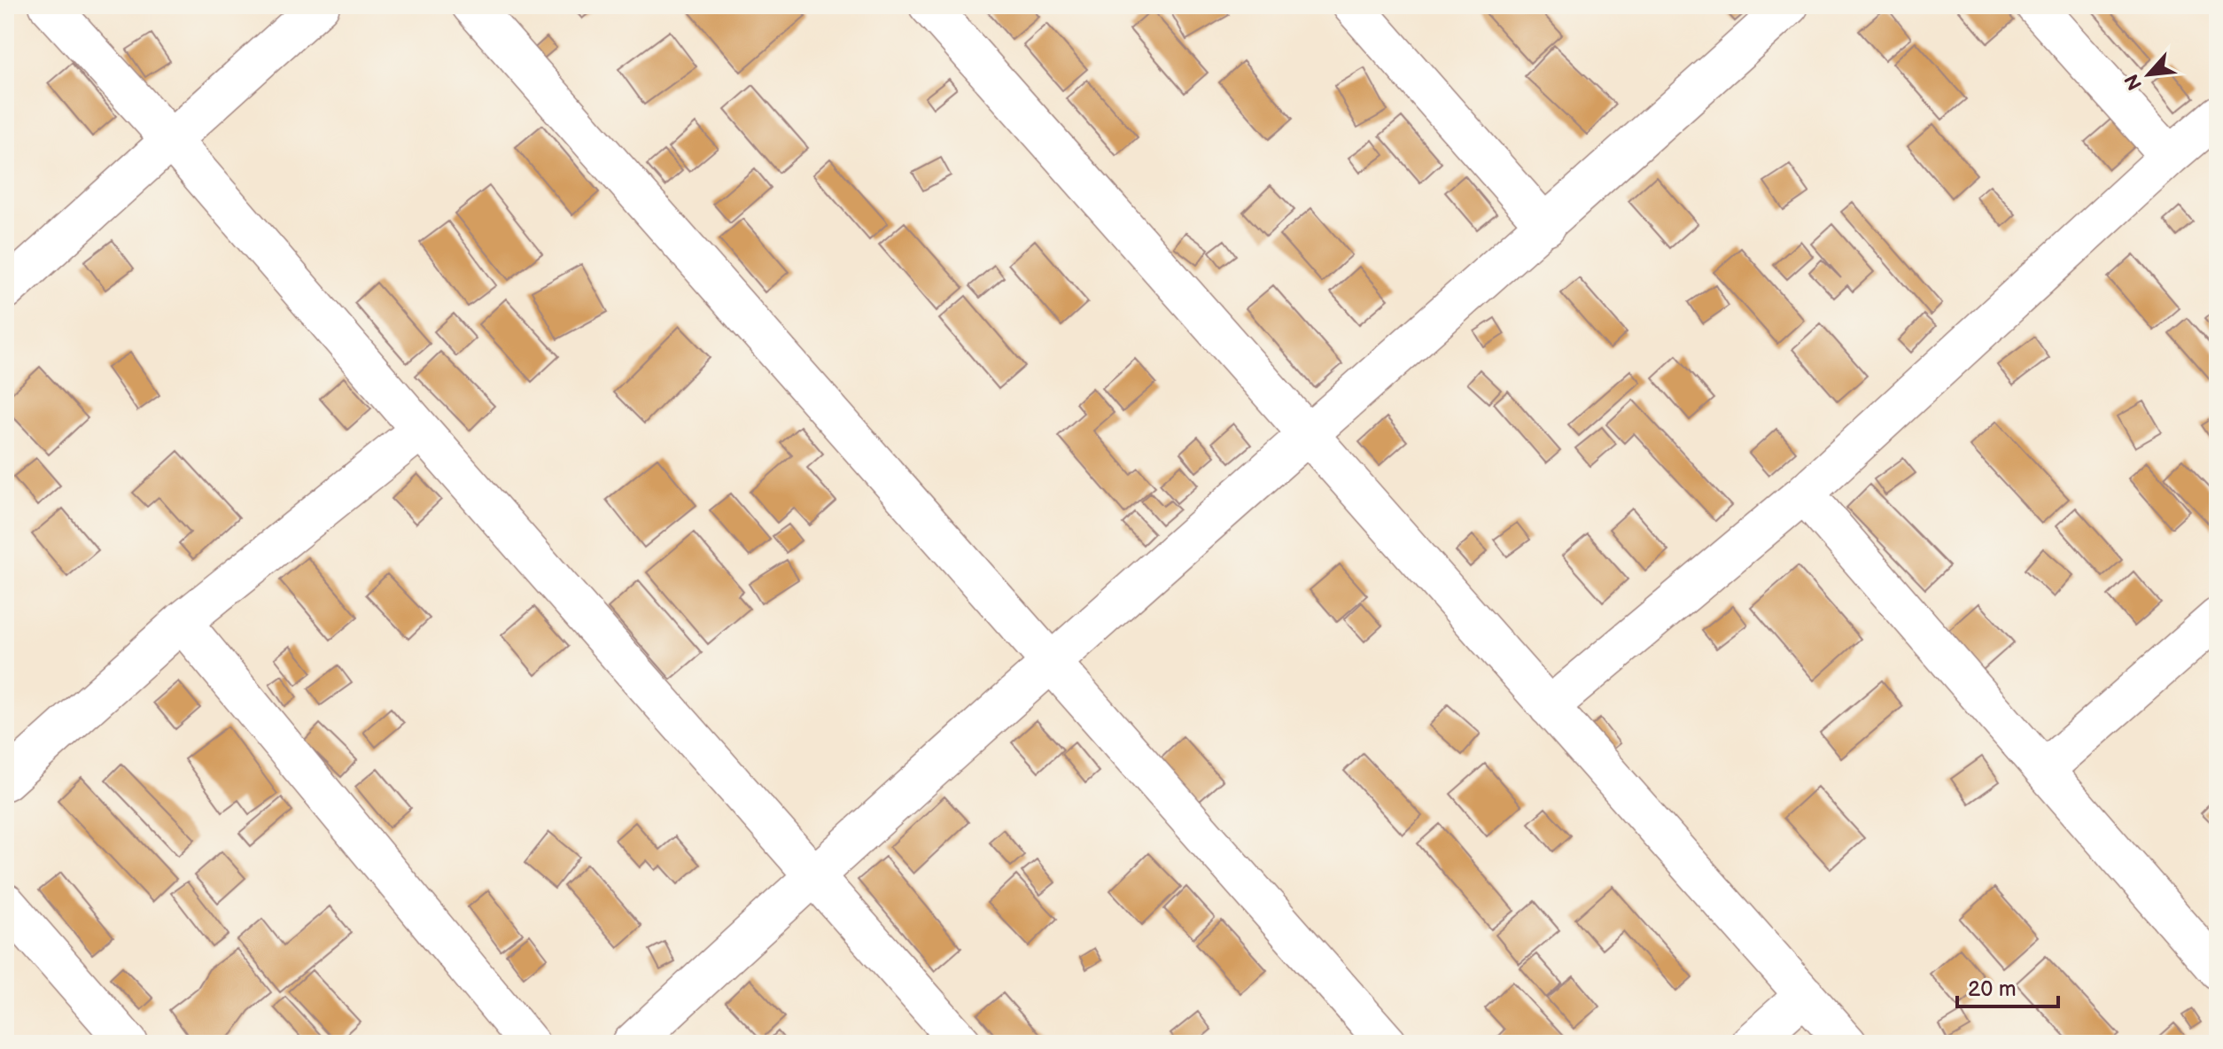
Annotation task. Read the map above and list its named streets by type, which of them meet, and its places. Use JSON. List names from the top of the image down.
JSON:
{
  "scale_bar": "20 m",
  "north": "bottom left"
}
